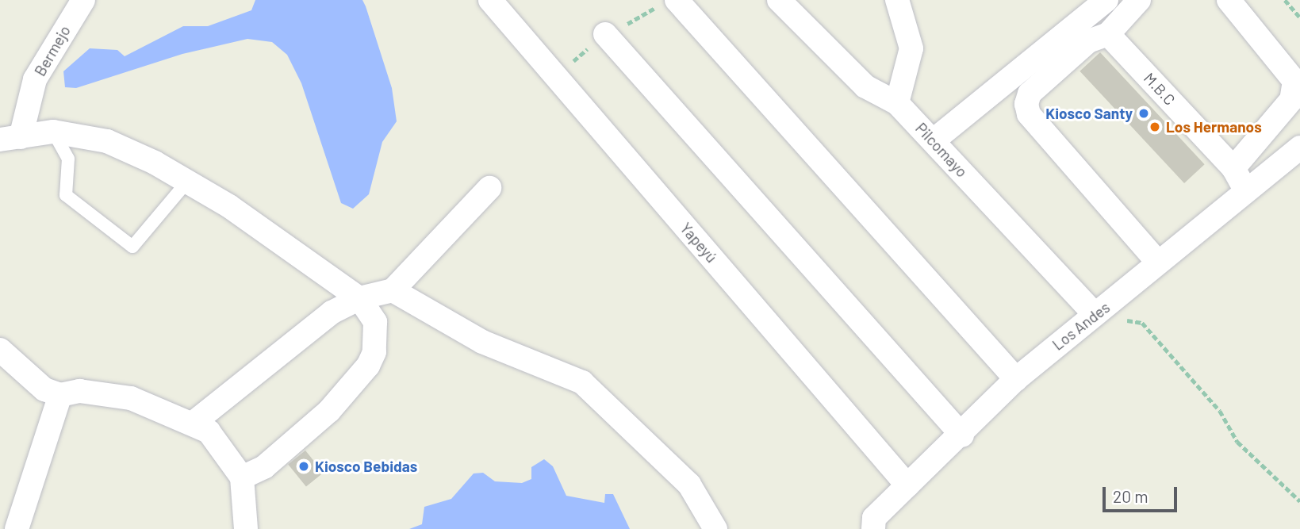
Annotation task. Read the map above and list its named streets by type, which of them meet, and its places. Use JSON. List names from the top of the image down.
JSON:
{
  "streets": {
    "street": [
      "Bermejo",
      "M.B.C",
      "Pilcomayo",
      "Yapeyú",
      "Los Andes"
    ]
  },
  "crossings": [
    ["M.B.C", "Los Andes"],
    ["Pilcomayo", "Los Andes"],
    ["Yapeyú", "Los Andes"]
  ],
  "places": ["Kiosco Santy", "Los Hermanos", "Kiosco Bebidas"],
  "scale_bar": "20 m"
}
